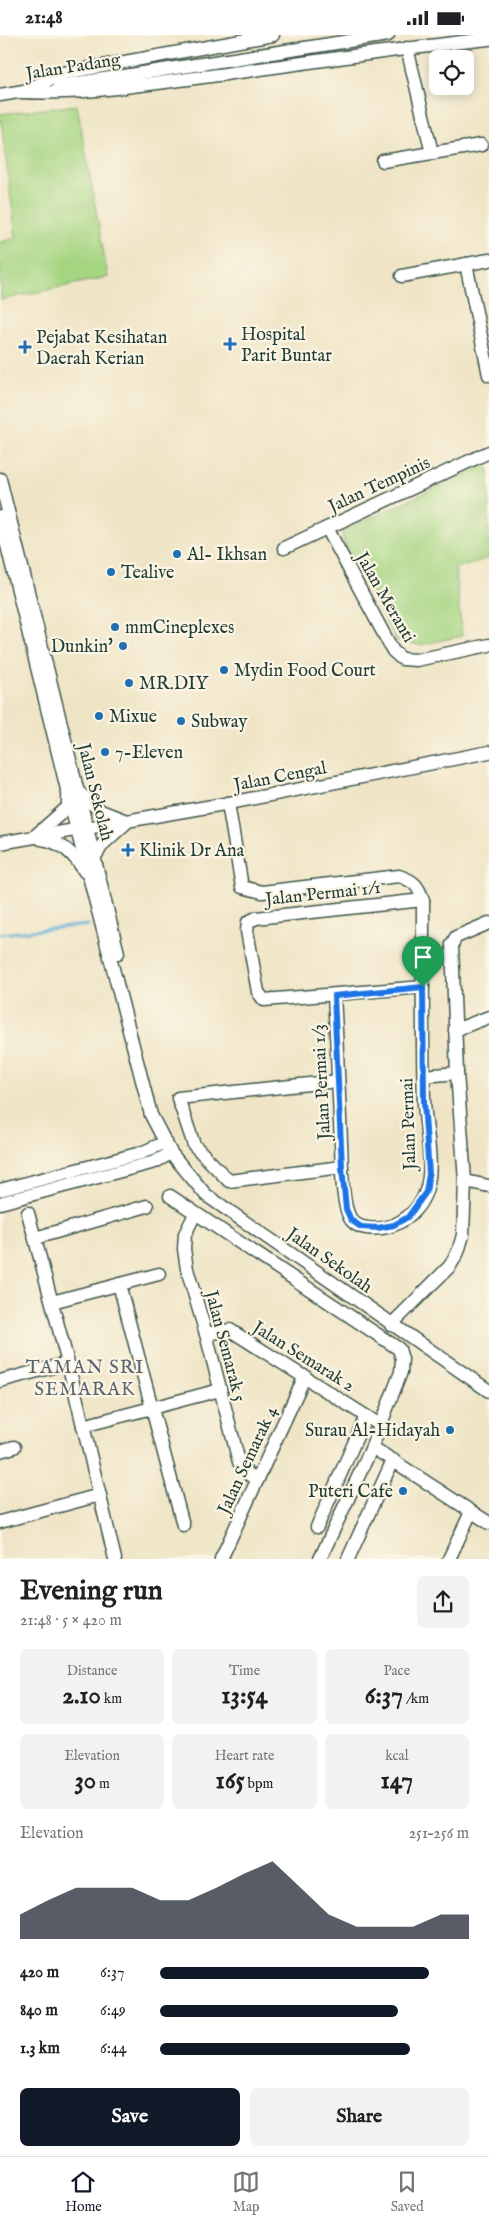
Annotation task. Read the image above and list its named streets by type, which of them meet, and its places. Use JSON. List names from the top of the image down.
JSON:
{
  "streets": {
    "street": [
      "Jalan Padang",
      "Jalan Tempinis",
      "Jalan Meranti",
      "Jalan Cengal",
      "Jalan Sekolah",
      "Jalan Permai 1/1",
      "Jalan Permai 1/3",
      "Jalan Permai",
      "Jalan Semarak 5",
      "Jalan Semarak 2",
      "Jalan Semarak 4"
    ]
  },
  "crossings": [
    ["Jalan Tempinis", "Jalan Meranti"],
    ["Jalan Cengal", "Jalan Sekolah"],
    ["Jalan Permai 1/1", "Jalan Permai 1/3"],
    ["Jalan Permai 1/1", "Jalan Permai"],
    ["Jalan Permai 1/3", "Jalan Permai"],
    ["Jalan Semarak 5", "Jalan Semarak 2"],
    ["Jalan Semarak 5", "Jalan Semarak 4"],
    ["Jalan Semarak 2", "Jalan Semarak 4"]
  ],
  "districts": ["TAMAN SRI SEMARAK"],
  "places": {
    "health": ["Hospital Parit Buntar", "Pejabat Kesihatan Daerah Kerian", "Klinik Dr Ana"],
    "other": [
      "Al- Ikhsan",
      "Tealive",
      "mmCineplexes",
      "Dunkin'",
      "Mydin Food Court",
      "MR.DIY",
      "Mixue",
      "Subway",
      "7-Eleven",
      "Surau Al-Hidayah",
      "Puteri Cafe"
    ]
  },
  "page": {
    "status": "21:48",
    "heading": ["Evening run", "21:48 · 5 × 420 m"],
    "stats": [
      ["Distance", "2.10 km"],
      ["Time", "13:54"],
      ["Pace", "6:37 /km"],
      ["Elevation", "30 m"],
      ["Heart rate", "165 bpm"],
      ["kcal", "147"]
    ],
    "chart": ["Elevation", "251–256 m"],
    "list": [
      {
        "name": "420 m",
        "note": "6:37"
      },
      {
        "name": "840 m",
        "note": "6:49"
      },
      {
        "name": "1.3 km",
        "note": "6:44"
      }
    ],
    "buttons": ["Save", "Share"],
    "tabs": ["Home", "Map", "Saved"]
  }
}
